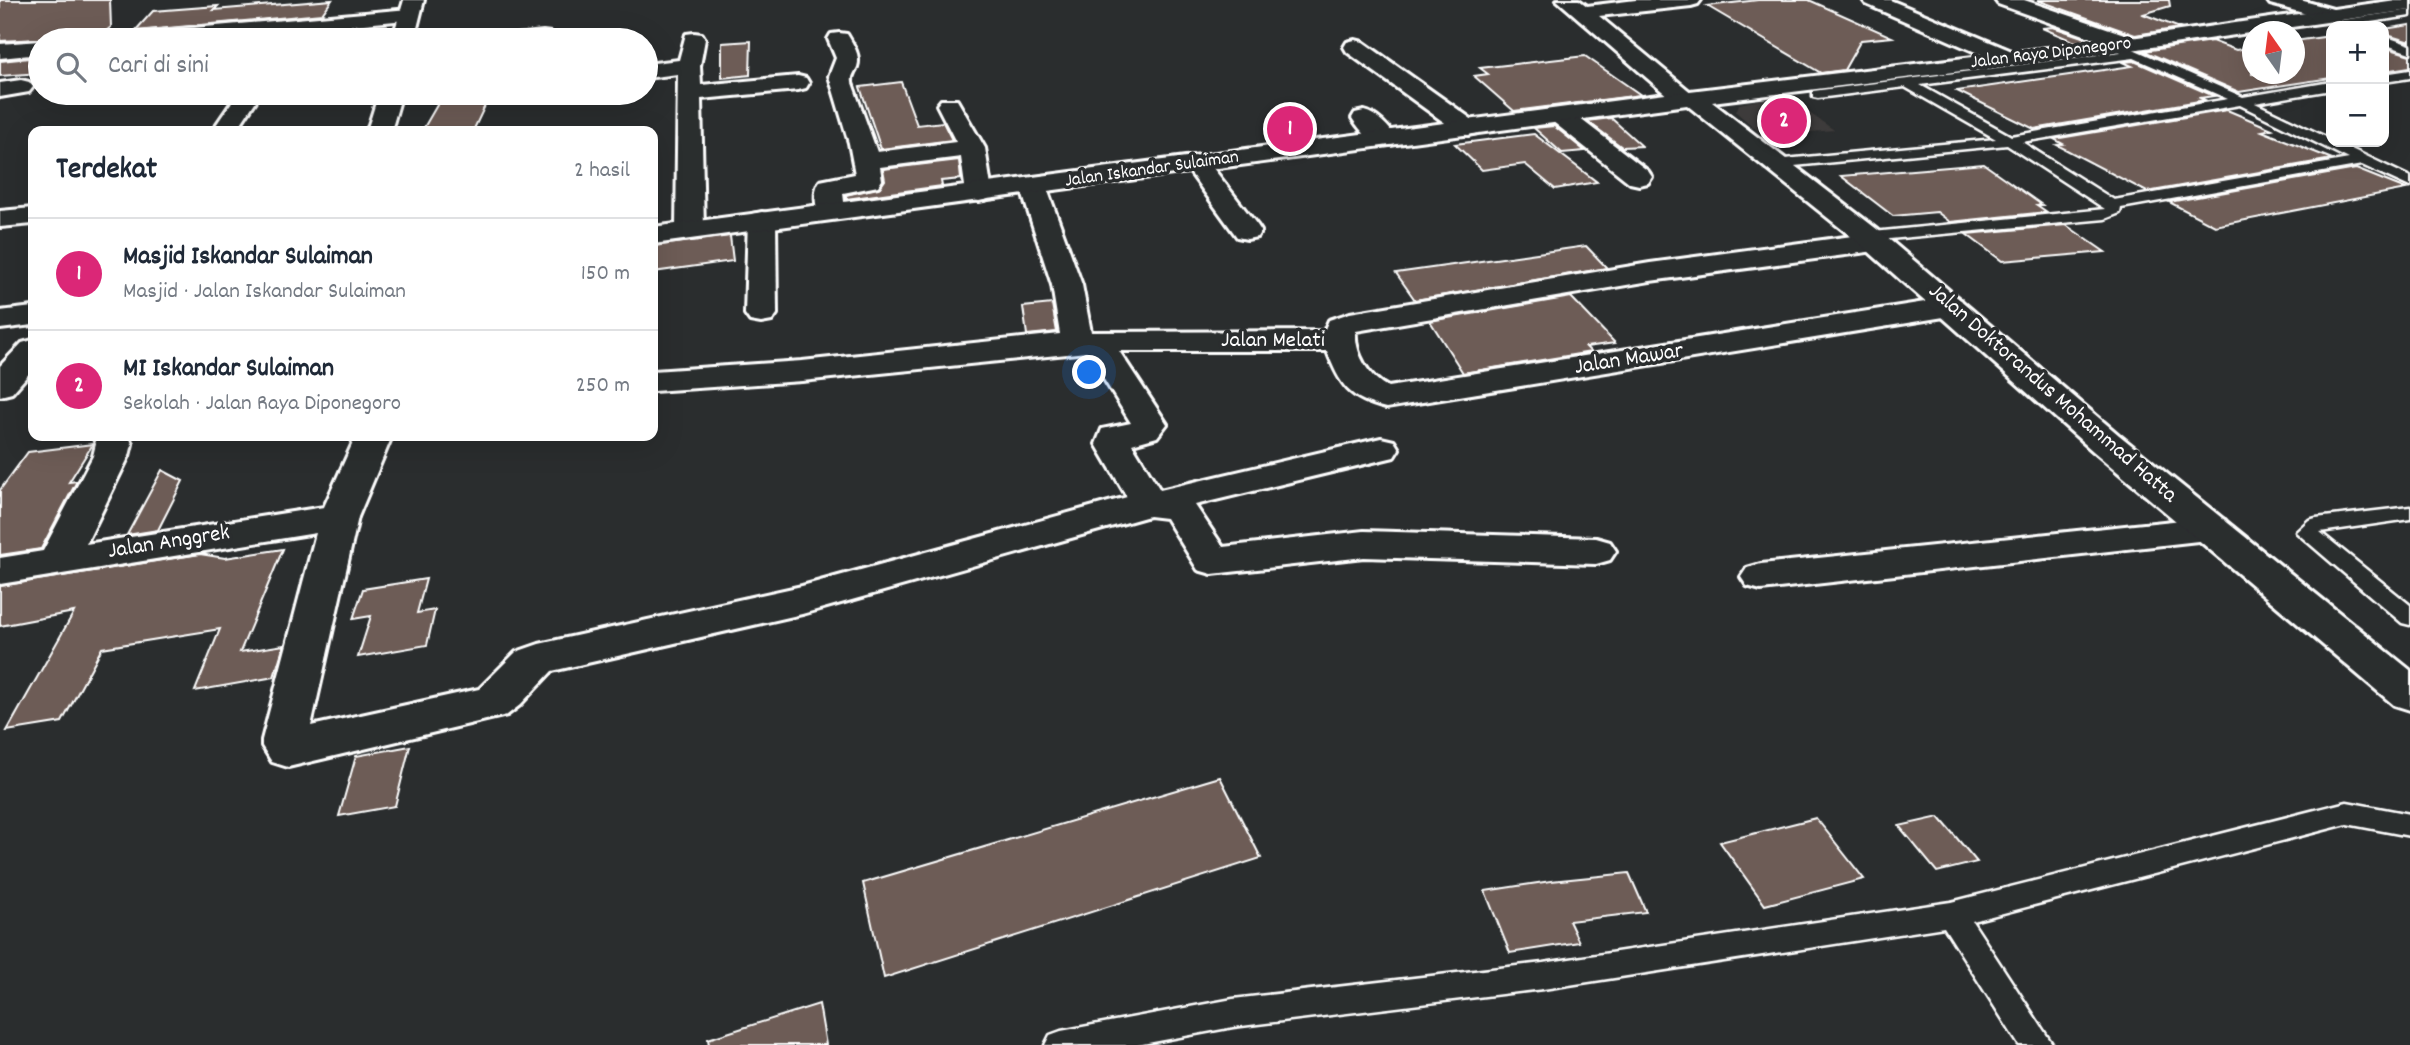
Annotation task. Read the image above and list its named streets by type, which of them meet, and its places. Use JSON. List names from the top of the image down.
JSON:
{
  "streets": {
    "street": [
      "Jalan Raya Diponegoro",
      "Jalan Iskandar Sulaiman",
      "Jalan Melati",
      "Jalan Mawar",
      "Jalan Doktorandus Mohammad Hatta",
      "Jalan Anggrek"
    ]
  },
  "crossings": [
    ["Jalan Raya Diponegoro", "Jalan Iskandar Sulaiman"],
    ["Jalan Raya Diponegoro", "Jalan Doktorandus Mohammad Hatta"],
    ["Jalan Iskandar Sulaiman", "Jalan Doktorandus Mohammad Hatta"],
    ["Jalan Melati", "Jalan Mawar"],
    ["Jalan Melati", "Jalan Doktorandus Mohammad Hatta"],
    ["Jalan Mawar", "Jalan Doktorandus Mohammad Hatta"]
  ],
  "north": "top",
  "page": {
    "map_buttons": ["+", "−"],
    "search": "Cari di sini",
    "pins": ["2", "1"],
    "heading": ["Terdekat", "2 hasil"],
    "list": [
      {
        "mark": "1",
        "name": "Masjid Iskandar Sulaiman",
        "note": "Masjid · Jalan Iskandar Sulaiman",
        "value": "150 m"
      },
      {
        "mark": "2",
        "name": "MI Iskandar Sulaiman",
        "note": "Sekolah · Jalan Raya Diponegoro",
        "value": "250 m"
      }
    ]
  }
}
